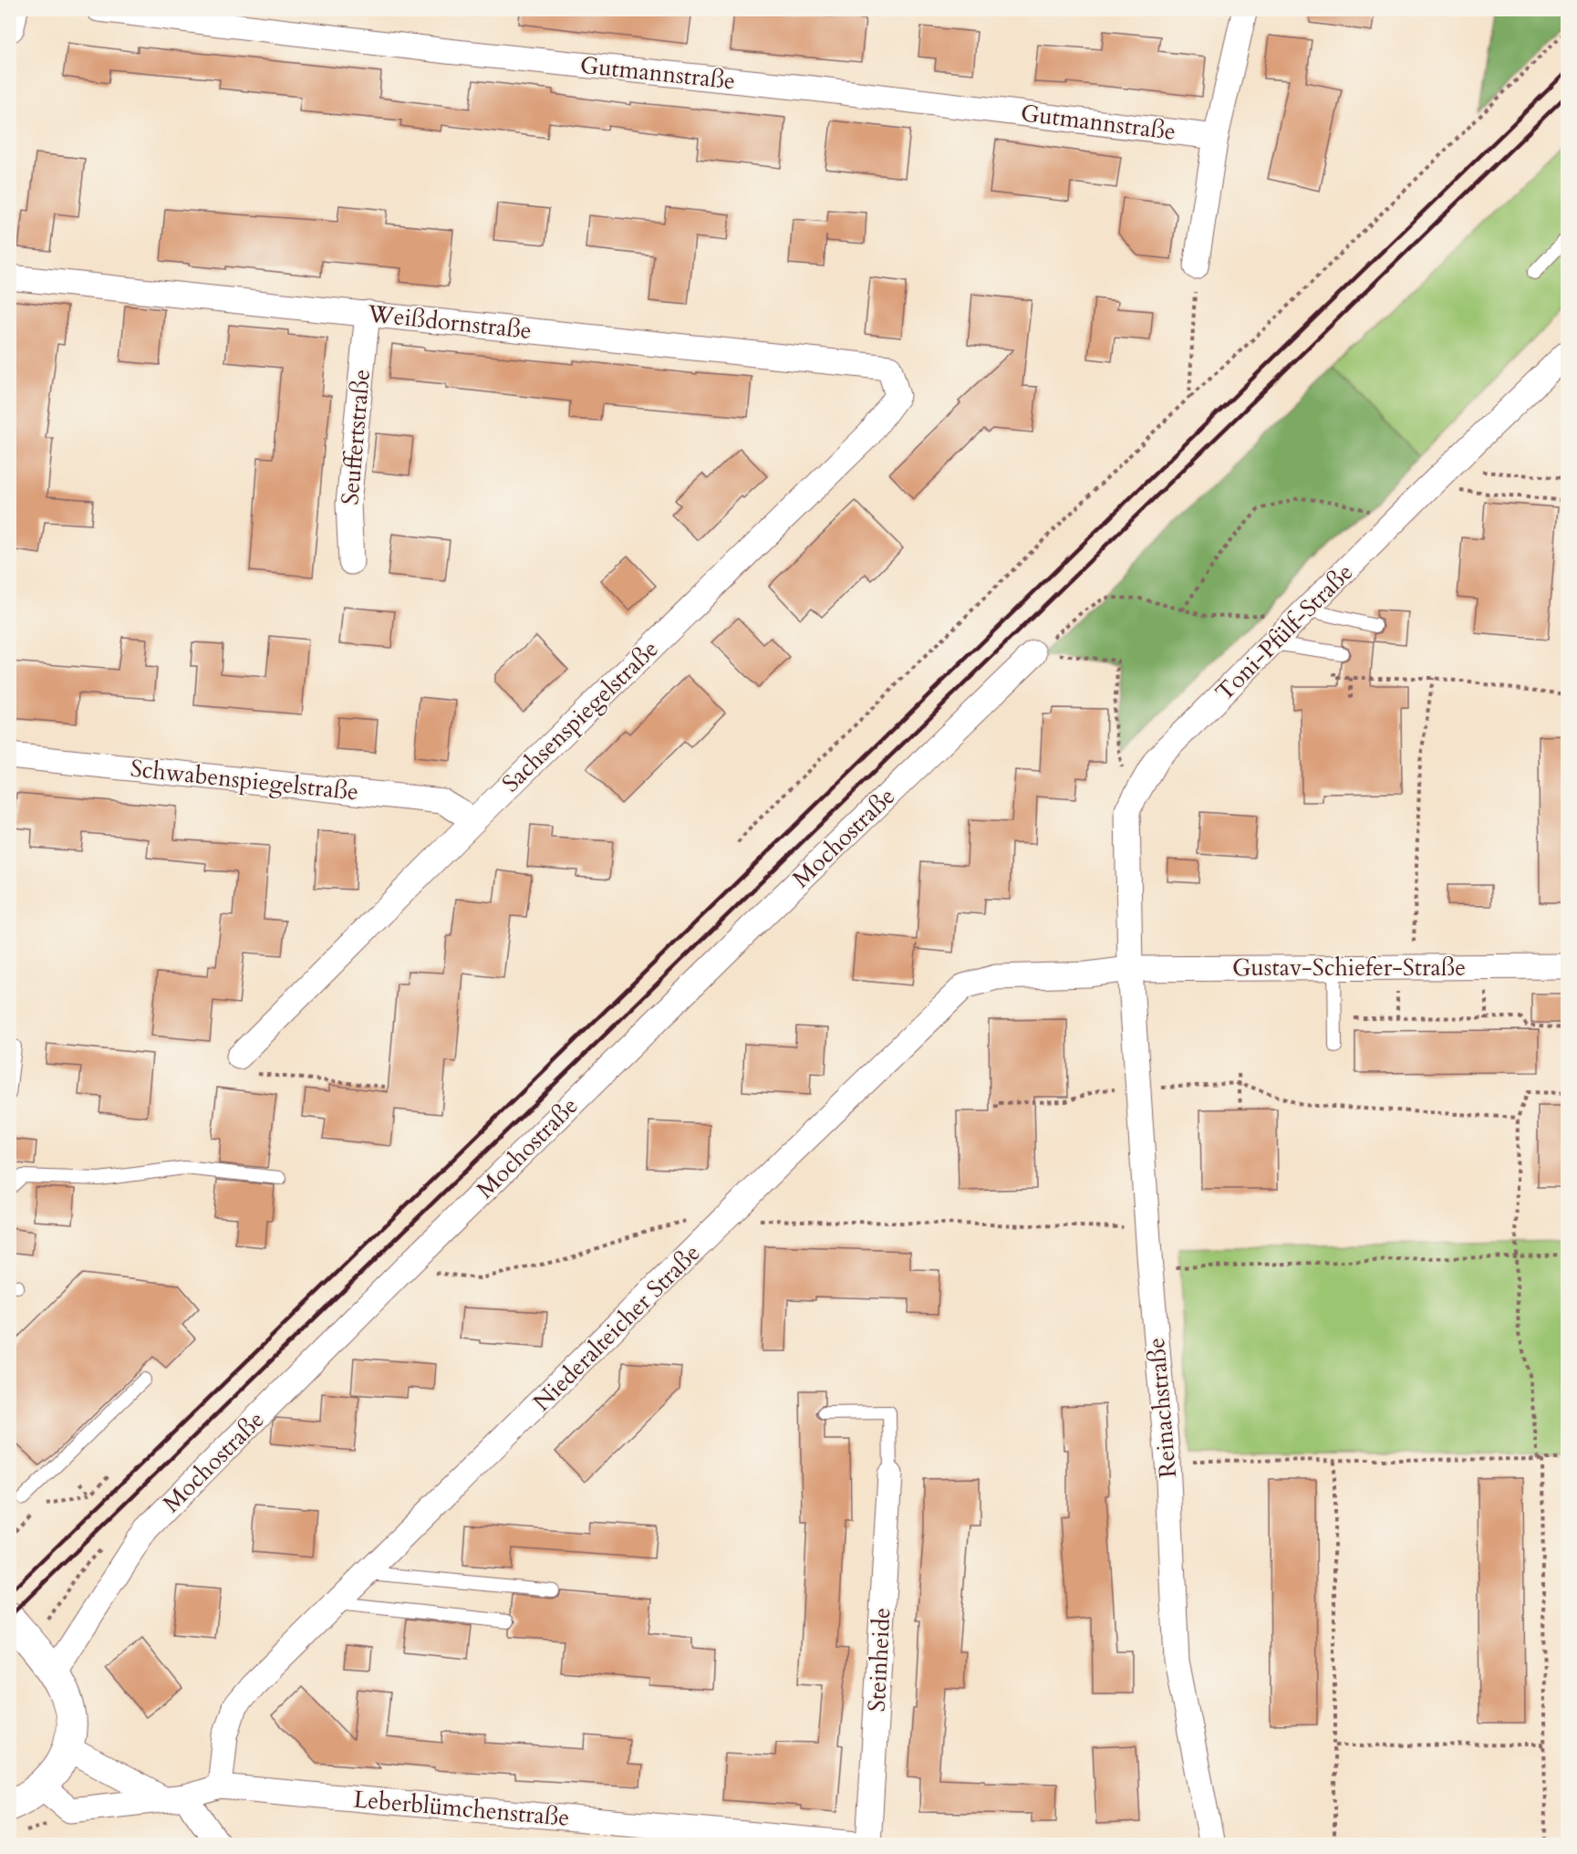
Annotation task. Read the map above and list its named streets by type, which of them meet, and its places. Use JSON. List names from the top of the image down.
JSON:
{
  "streets": {
    "street": [
      "Gutmannstraße",
      "Weißdornstraße",
      "Seuffertstraße",
      "Toni-Pfülf-Straße",
      "Sachsenspiegelstraße",
      "Schwabenspiegelstraße",
      "Mochostraße",
      "Gustav-Schiefer-Straße",
      "Niederalteicher Straße",
      "Reinachstraße",
      "Steinheide",
      "Leberblümchenstraße"
    ]
  },
  "crossings": [
    ["Weißdornstraße", "Seuffertstraße"],
    ["Weißdornstraße", "Sachsenspiegelstraße"],
    ["Sachsenspiegelstraße", "Schwabenspiegelstraße"],
    ["Gustav-Schiefer-Straße", "Niederalteicher Straße"],
    ["Gustav-Schiefer-Straße", "Reinachstraße"],
    ["Niederalteicher Straße", "Reinachstraße"],
    ["Niederalteicher Straße", "Leberblümchenstraße"],
    ["Steinheide", "Leberblümchenstraße"]
  ]
}
